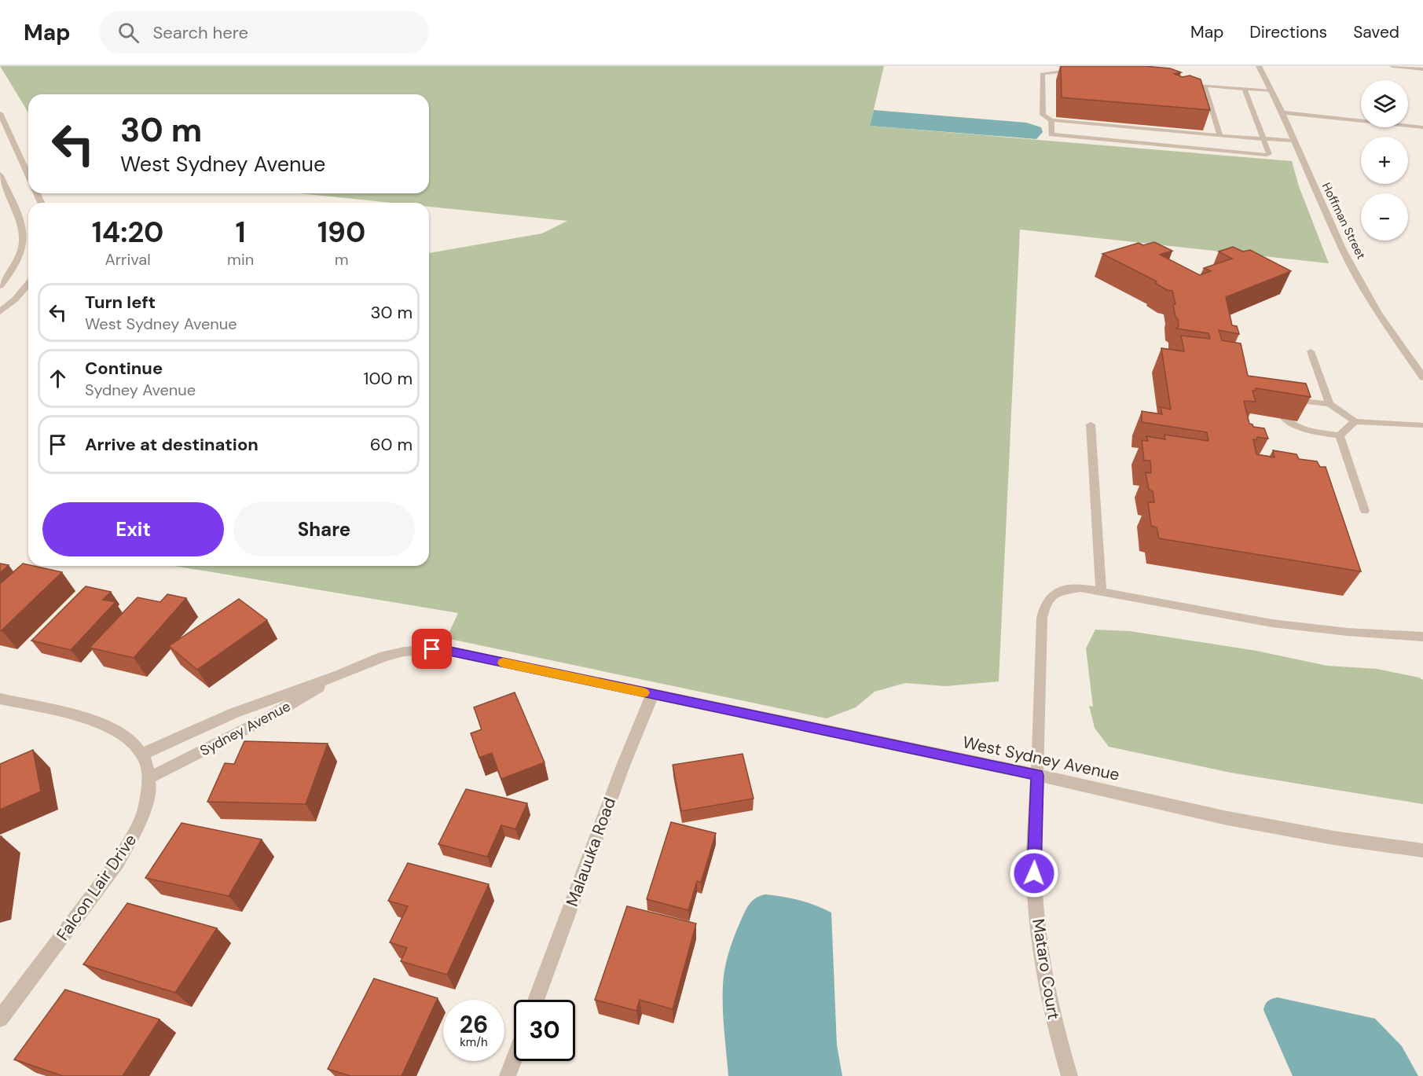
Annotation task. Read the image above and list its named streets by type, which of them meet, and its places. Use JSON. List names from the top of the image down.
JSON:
{
  "streets": {
    "street": [
      "Hoffman Street",
      "Sydney Avenue",
      "West Sydney Avenue",
      "Malauuka Road",
      "Falcon Lair Drive",
      "Mataro Court"
    ]
  },
  "crossings": [
    ["Sydney Avenue", "West Sydney Avenue"],
    ["Sydney Avenue", "Malauuka Road"],
    ["Sydney Avenue", "Falcon Lair Drive"],
    ["West Sydney Avenue", "Malauuka Road"],
    ["West Sydney Avenue", "Mataro Court"]
  ],
  "page": {
    "header": "Map",
    "search": "Search here",
    "nav": ["Map", "Directions", "Saved"],
    "map_buttons": ["+", "−"],
    "turn": ["30 m", "West Sydney Avenue"],
    "eta": [
      "14:20",
      "Arrival",
      "1",
      "min",
      "190",
      "m"
    ],
    "list": [
      {
        "name": "Turn left",
        "note": "West Sydney Avenue",
        "value": "30 m"
      },
      {
        "name": "Continue",
        "note": "Sydney Avenue",
        "value": "100 m"
      },
      {
        "name": "Arrive at destination",
        "value": "60 m"
      }
    ],
    "buttons": ["Exit", "Share"],
    "speed": "26 km/h",
    "limit": "30"
  }
}
